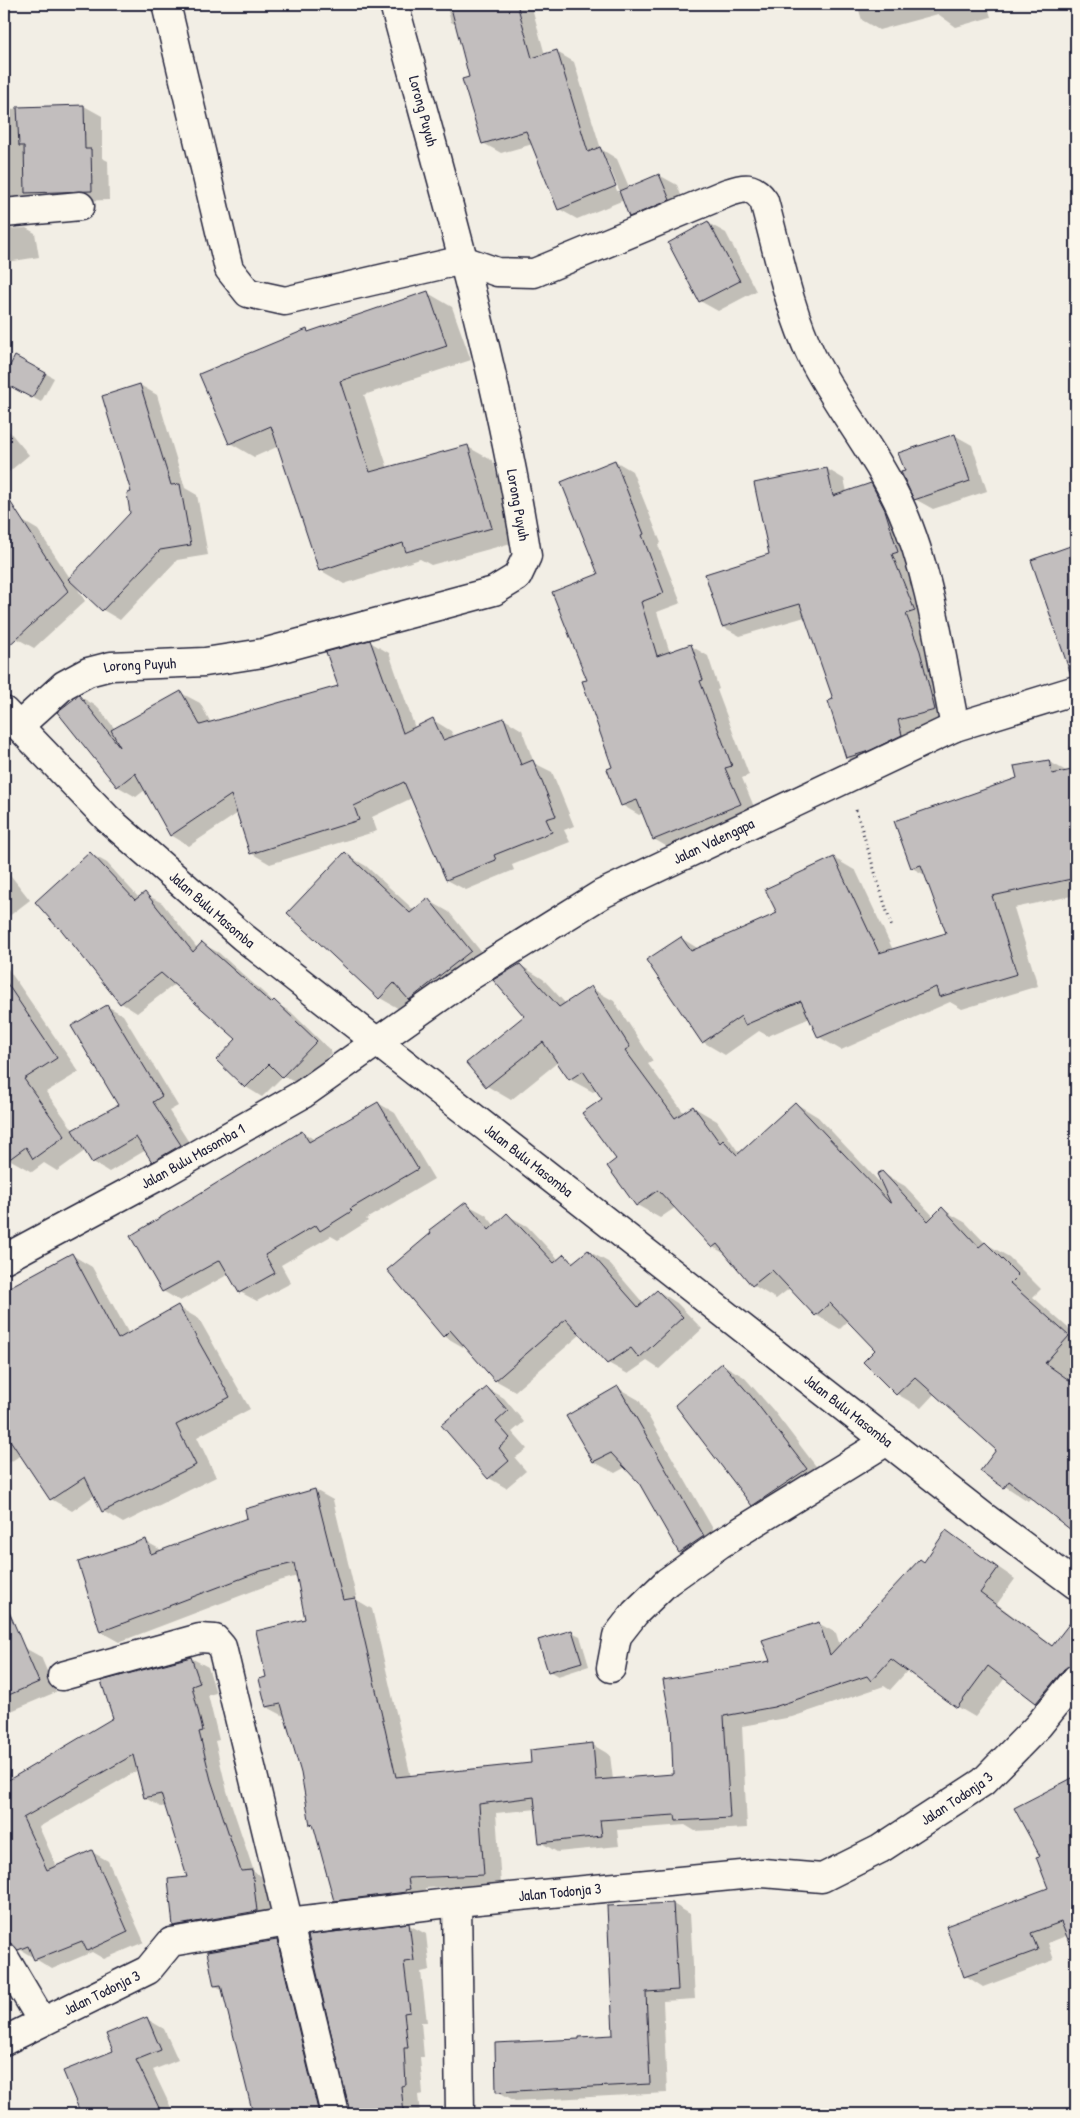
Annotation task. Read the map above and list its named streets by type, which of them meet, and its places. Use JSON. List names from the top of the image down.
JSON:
{
  "streets": {
    "street": [
      "Lorong Puyuh",
      "Jalan Valengapa",
      "Jalan Bulu Masomba",
      "Jalan Bulu Masomba 1",
      "Jalan Todonja 3"
    ]
  },
  "crossings": [
    ["Lorong Puyuh", "Jalan Bulu Masomba"],
    ["Jalan Valengapa", "Jalan Bulu Masomba"],
    ["Jalan Valengapa", "Jalan Bulu Masomba 1"],
    ["Jalan Bulu Masomba", "Jalan Bulu Masomba 1"]
  ]
}
